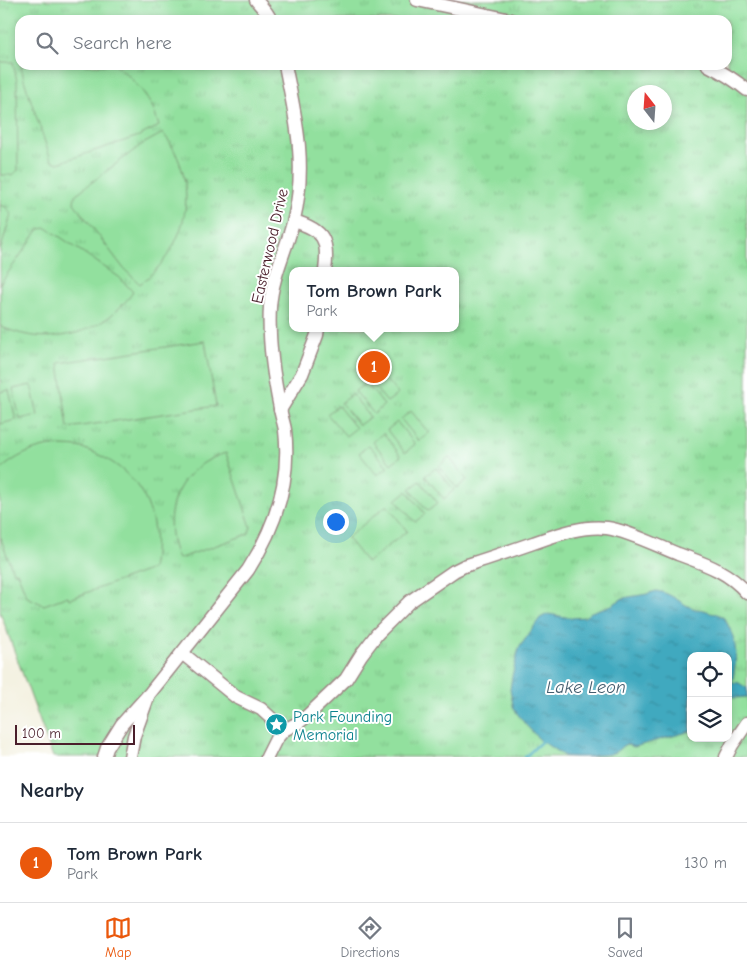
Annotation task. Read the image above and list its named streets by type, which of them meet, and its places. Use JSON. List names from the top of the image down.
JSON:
{
  "streets": {
    "street": ["Easterwood Drive"]
  },
  "water": ["Lake Leon"],
  "places": {
    "place": ["Park Founding Memorial"]
  },
  "scale_bar": "100 m",
  "north": "top",
  "page": {
    "search": "Search here",
    "popup": ["Tom Brown Park", "Park"],
    "pins": "1",
    "scale": "100 m",
    "heading": "Nearby",
    "list": [
      {
        "mark": "1",
        "name": "Tom Brown Park",
        "note": "Park",
        "value": "130 m"
      }
    ],
    "nav": ["Map", "Directions", "Saved"]
  }
}
